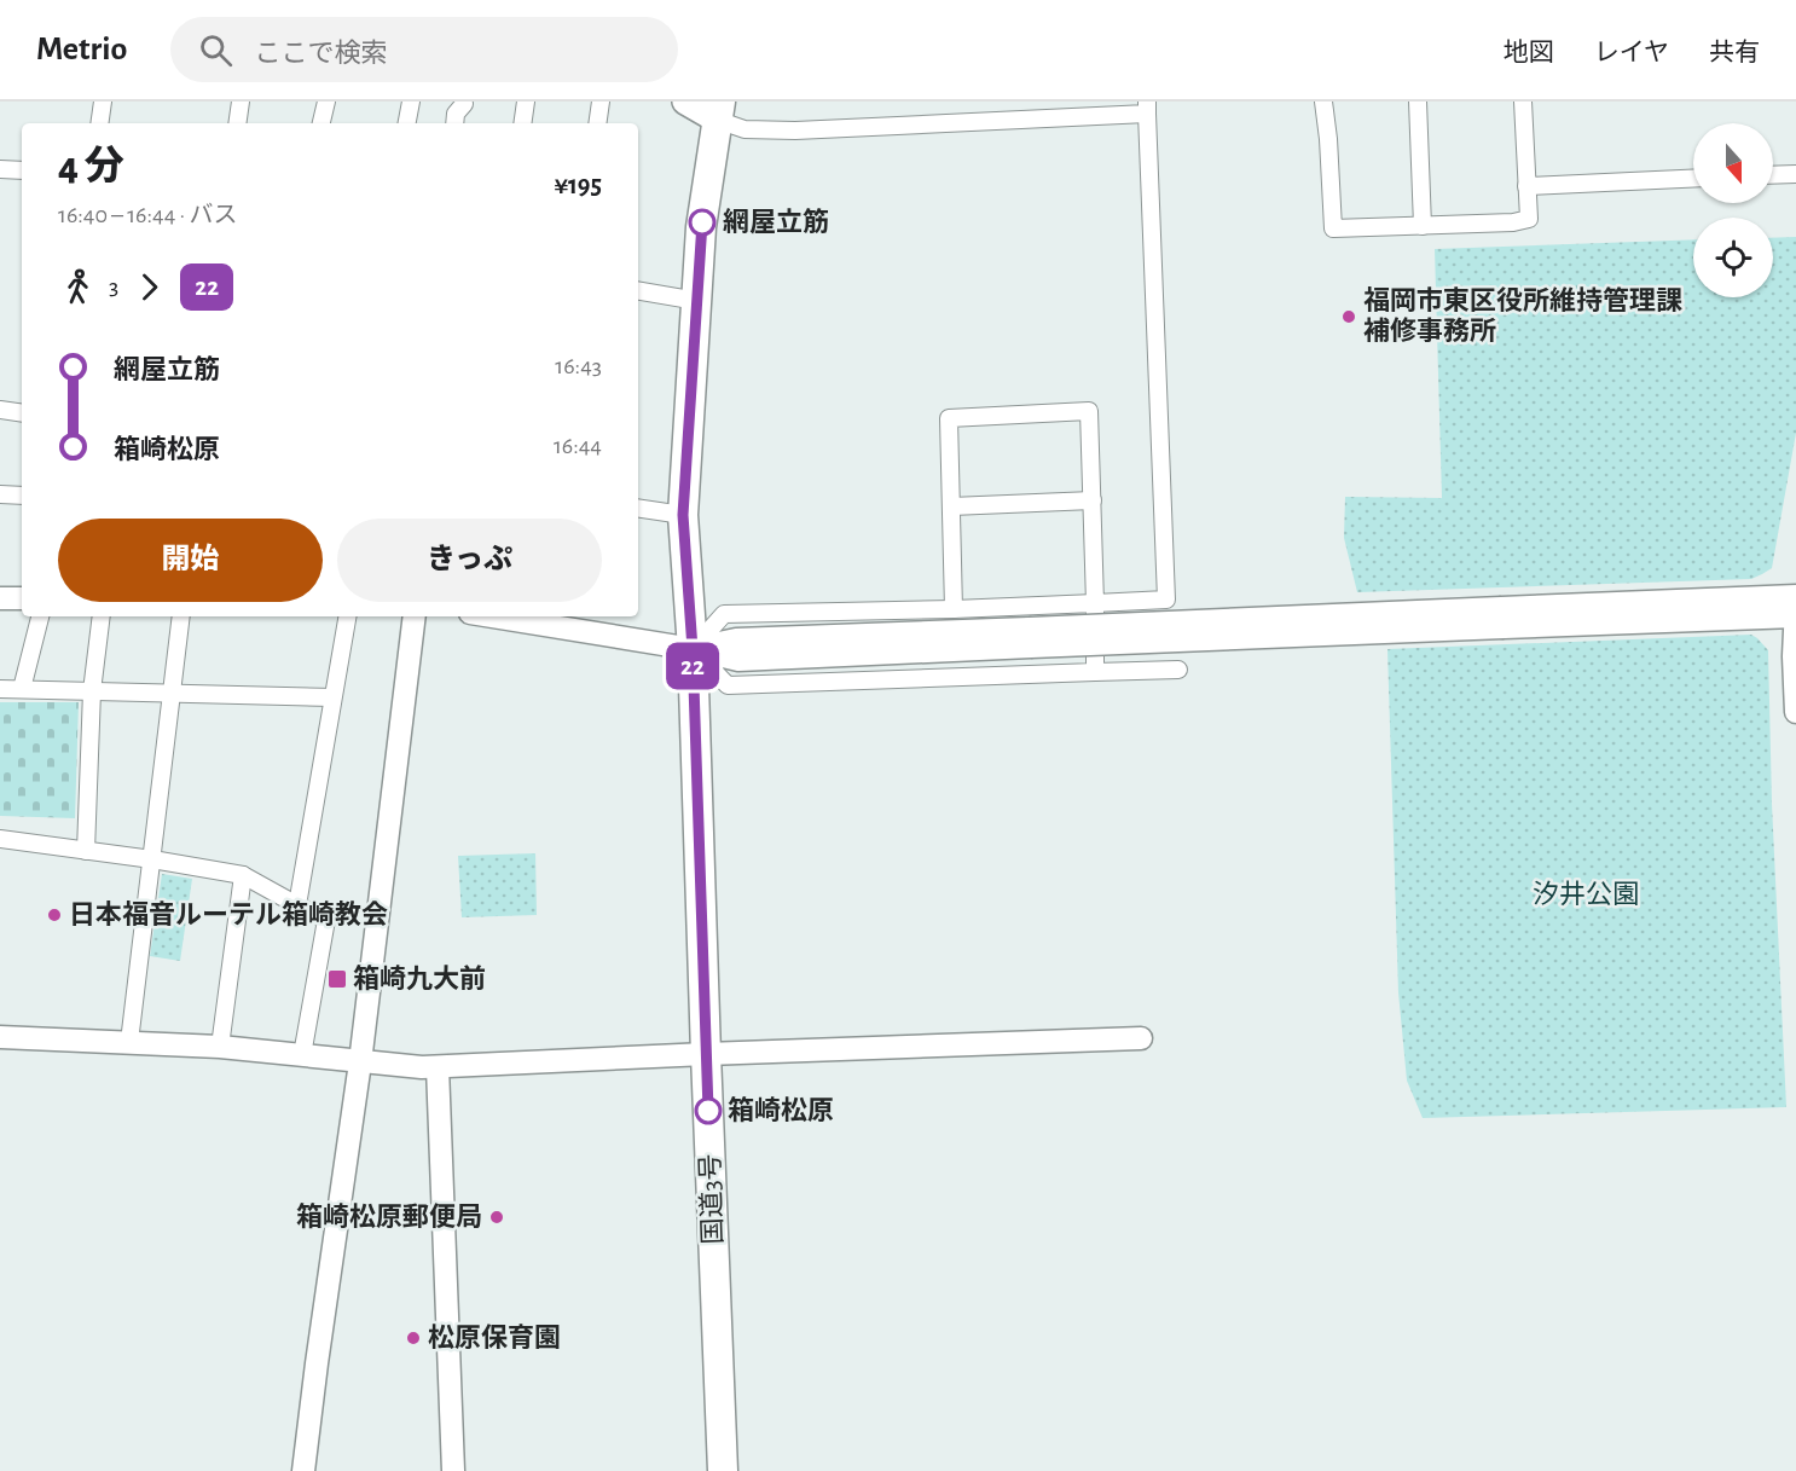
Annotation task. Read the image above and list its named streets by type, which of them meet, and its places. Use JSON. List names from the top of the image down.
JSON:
{
  "streets": {
    "highway": ["国道3号"]
  },
  "parks": ["汐井公園"],
  "places": {
    "other": [
      "網屋立筋",
      "福岡市東区役所維持管理課 補修事務所",
      "日本福音ルーテル箱崎教会",
      "箱崎松原",
      "箱崎松原郵便局",
      "松原保育園"
    ],
    "transit": ["箱崎九大前"]
  },
  "lines": ["bus line 22"],
  "north": "bottom",
  "page": {
    "header": "Metrio",
    "search": "ここで検索",
    "nav": ["地図", "レイヤ", "共有"],
    "on_map": "22",
    "heading": ["4 分", "16:40 – 16:44 · バス", "¥195"],
    "legs": ["3", "22"],
    "list": [
      {
        "name": "網屋立筋",
        "value": "16:43"
      },
      {
        "name": "箱崎松原",
        "value": "16:44"
      }
    ],
    "buttons": ["開始", "きっぷ"]
  }
}
